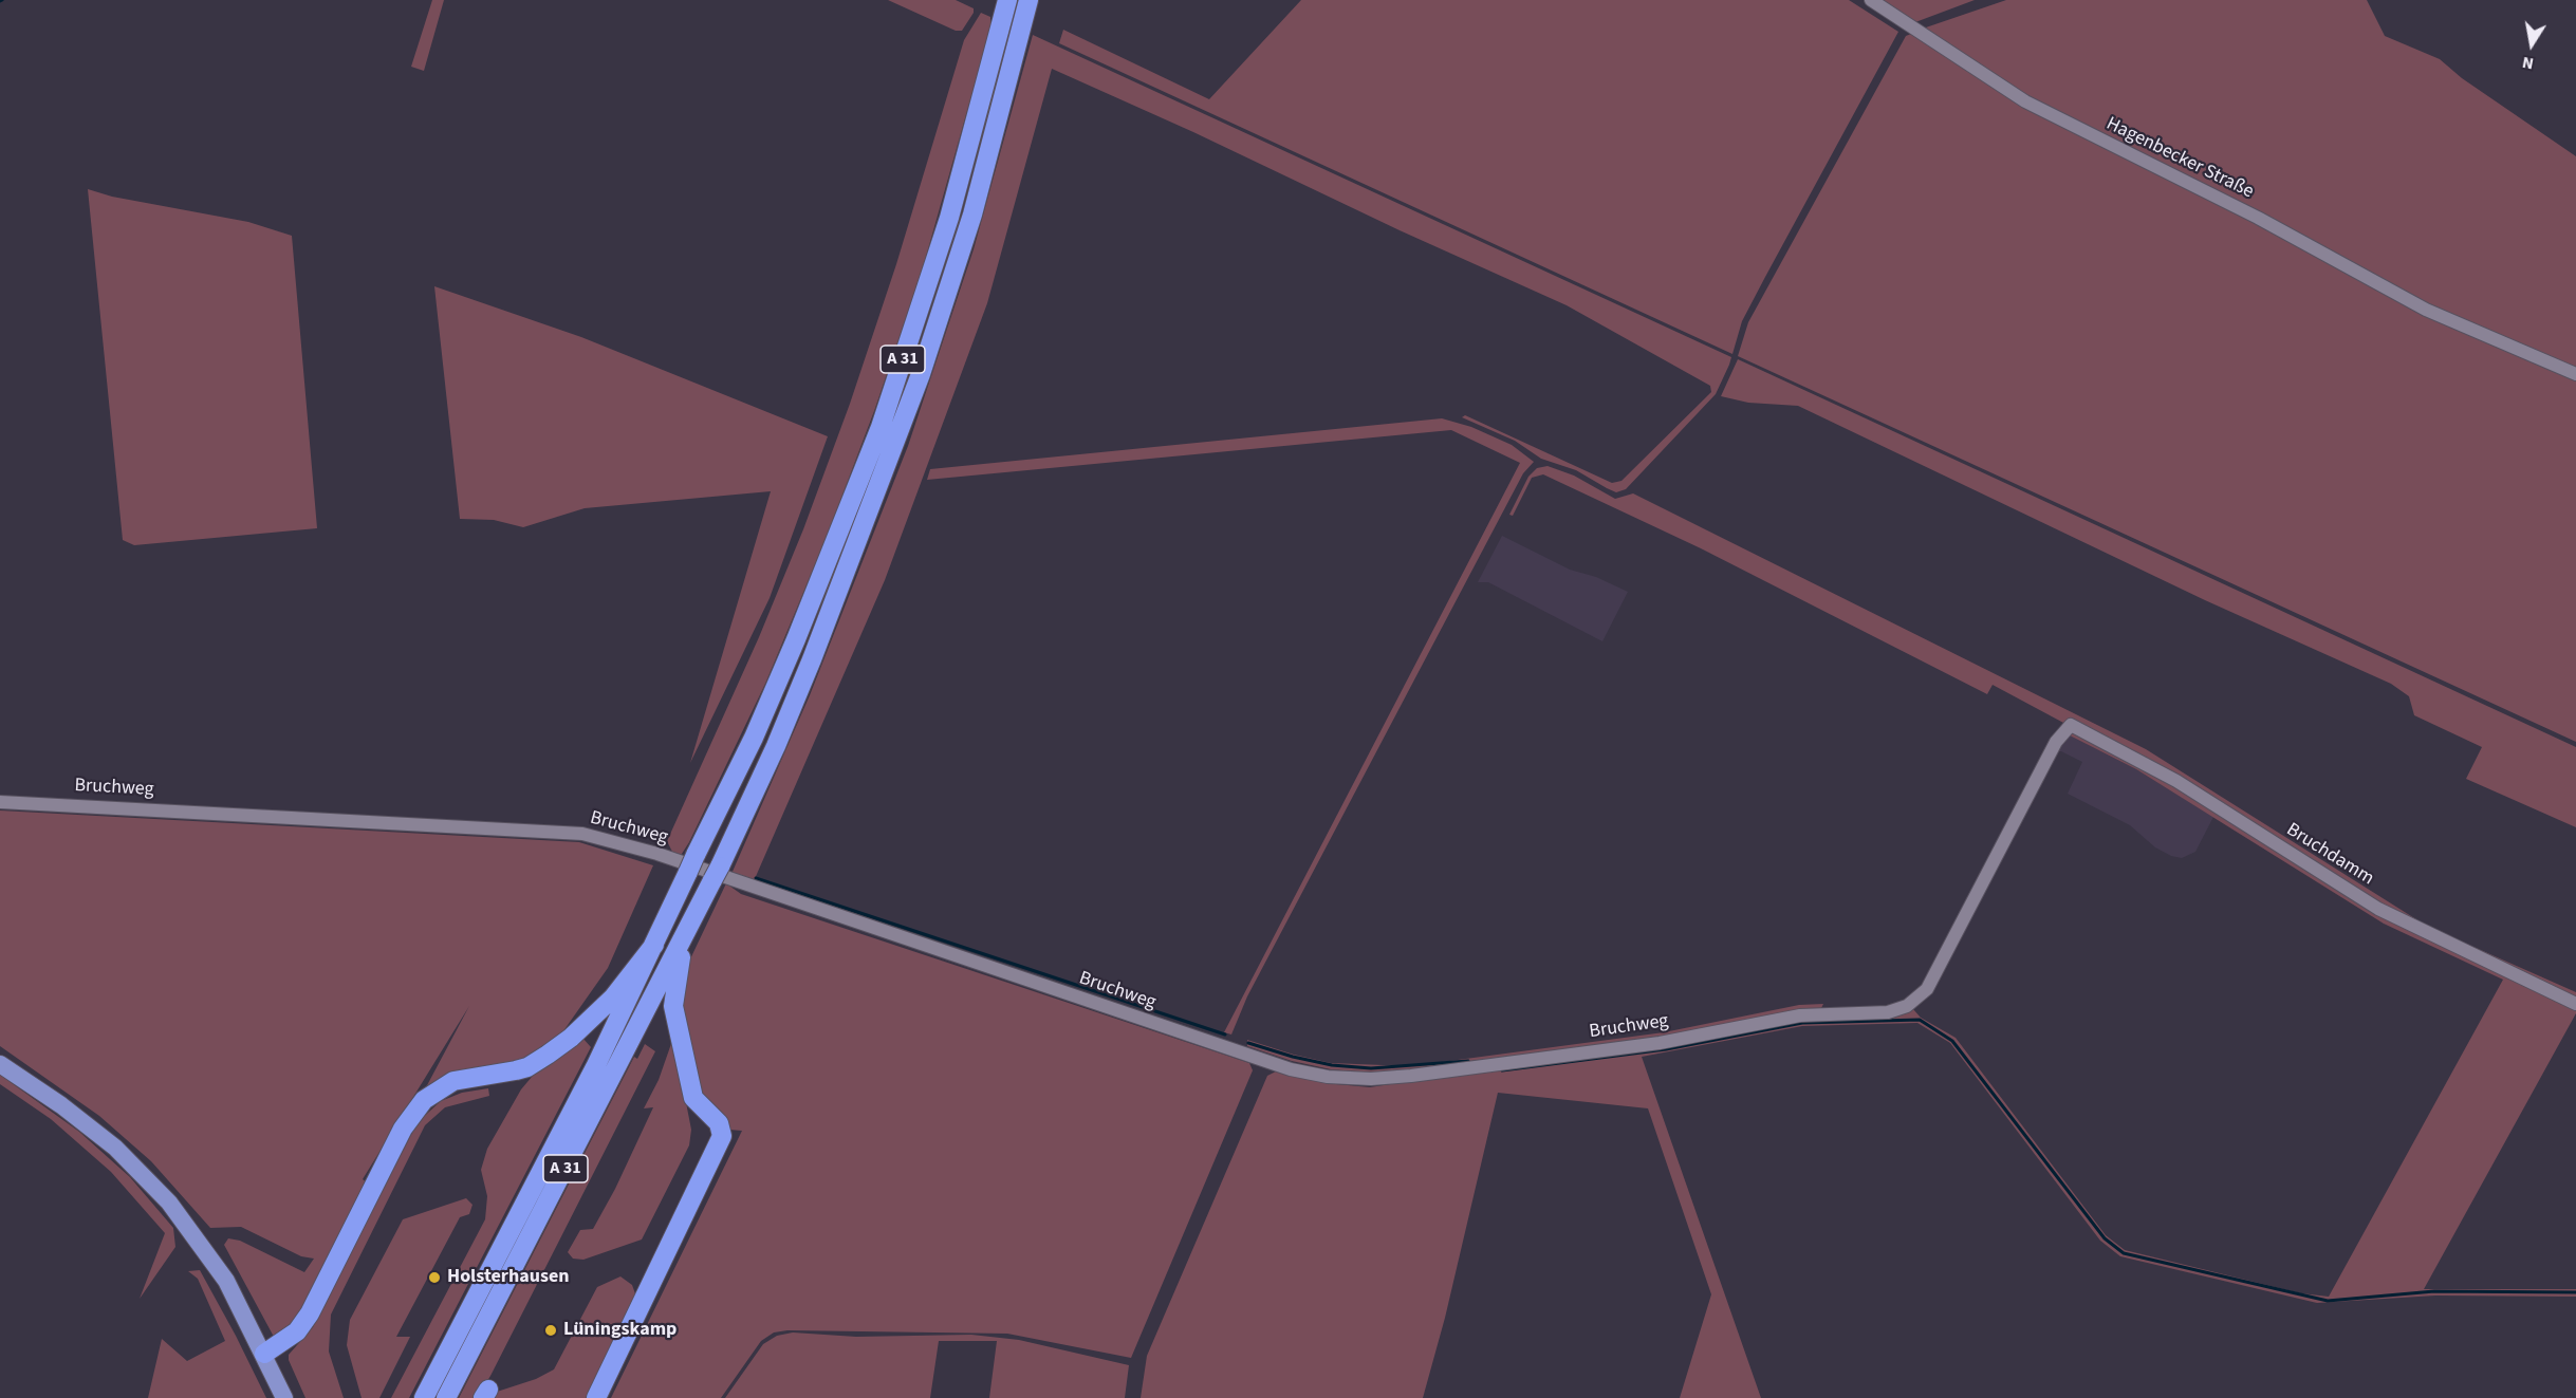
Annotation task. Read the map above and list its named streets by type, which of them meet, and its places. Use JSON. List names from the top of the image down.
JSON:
{
  "streets": {
    "highway": ["A 31"],
    "street": ["Hagenbecker Straße", "Bruchweg", "Bruchdamm"]
  },
  "crossings": [
    ["Bruchweg", "Bruchdamm"]
  ],
  "places": ["Holsterhausen", "Lüningskamp"],
  "north": "bottom"
}
